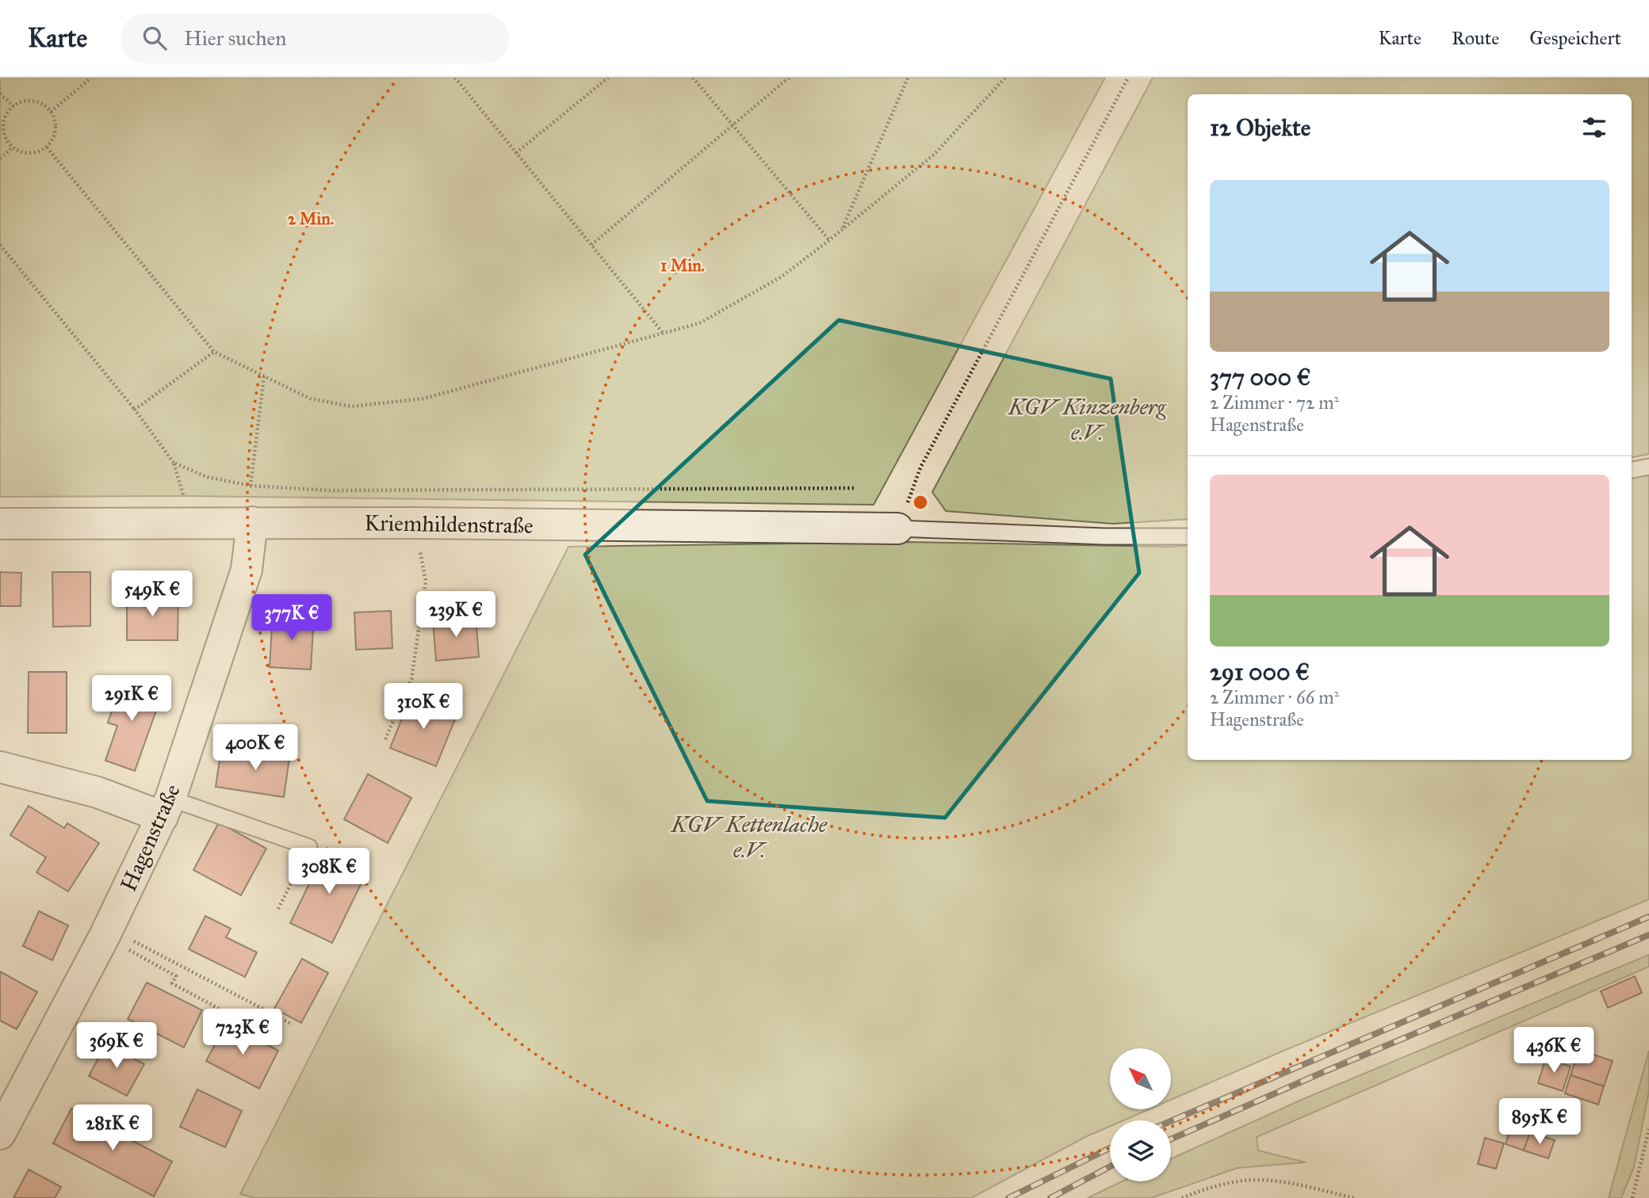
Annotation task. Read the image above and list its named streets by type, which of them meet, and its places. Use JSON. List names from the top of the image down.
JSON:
{
  "streets": {
    "street": ["Kriemhildenstraße", "Hagenstraße"]
  },
  "crossings": [
    ["Kriemhildenstraße", "Hagenstraße"]
  ],
  "parks": ["KGV Kinzenberg e.V.", "KGV Kettenlache e.V."],
  "north": "top left",
  "page": {
    "header": "Karte",
    "search": "Hier suchen",
    "nav": ["Karte", "Route", "Gespeichert"],
    "heading": "12 Objekte",
    "list": [
      {
        "name": "377 000 €",
        "note": "2 Zimmer · 72 m² · Hagenstraße"
      },
      {
        "name": "291 000 €",
        "note": "2 Zimmer · 66 m² · Hagenstraße"
      }
    ],
    "price": [
      "549K €",
      "239K €",
      "377K €",
      "291K €",
      "310K €",
      "400K €",
      "308K €",
      "723K €",
      "369K €",
      "436K €",
      "895K €",
      "281K €"
    ]
  },
  "rings": ["2 Min.", "1 Min."]
}
